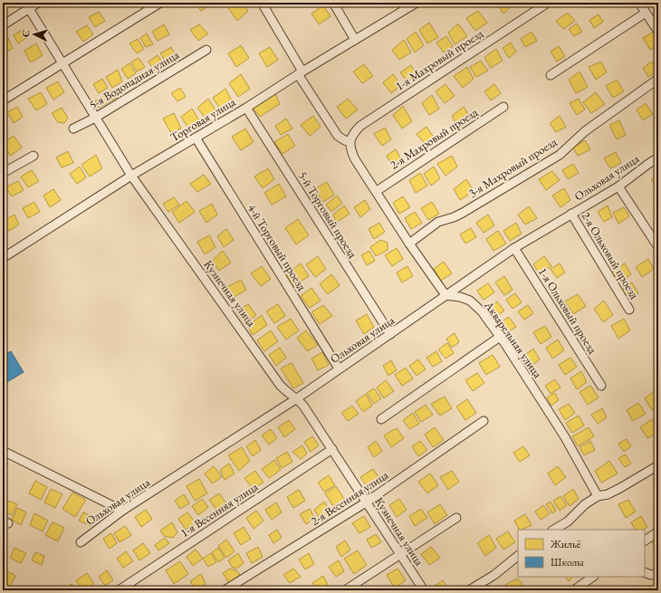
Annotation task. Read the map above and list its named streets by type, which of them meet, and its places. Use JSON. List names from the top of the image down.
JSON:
{
  "streets": {
    "street": [
      "1-я Махровый проезд",
      "5-я Водопадная улица",
      "Торговая улица",
      "2-я Махровый проезд",
      "3-я Махровый проезд",
      "Ольховая улица",
      "5-й Торговый проезд",
      "4-й Торговый проезд",
      "2-я Ольховый проезд",
      "Кузнечная улица",
      "1-я Ольховый проезд",
      "Акварельная улица",
      "2-я Весенняя улица",
      "1-я Весенняя улица"
    ]
  },
  "crossings": [
    ["5-я Водопадная улица", "Кузнечная улица"],
    ["Торговая улица", "5-й Торговый проезд"],
    ["Торговая улица", "4-й Торговый проезд"],
    ["Торговая улица", "Кузнечная улица"],
    ["Ольховая улица", "5-й Торговый проезд"],
    ["Ольховая улица", "4-й Торговый проезд"],
    ["Ольховая улица", "2-я Ольховый проезд"],
    ["Ольховая улица", "Кузнечная улица"],
    ["Ольховая улица", "1-я Ольховый проезд"],
    ["Ольховая улица", "Акварельная улица"],
    ["Кузнечная улица", "2-я Весенняя улица"],
    ["Кузнечная улица", "1-я Весенняя улица"]
  ],
  "legend": ["Жильё", "Школы"],
  "north": "left"
}
